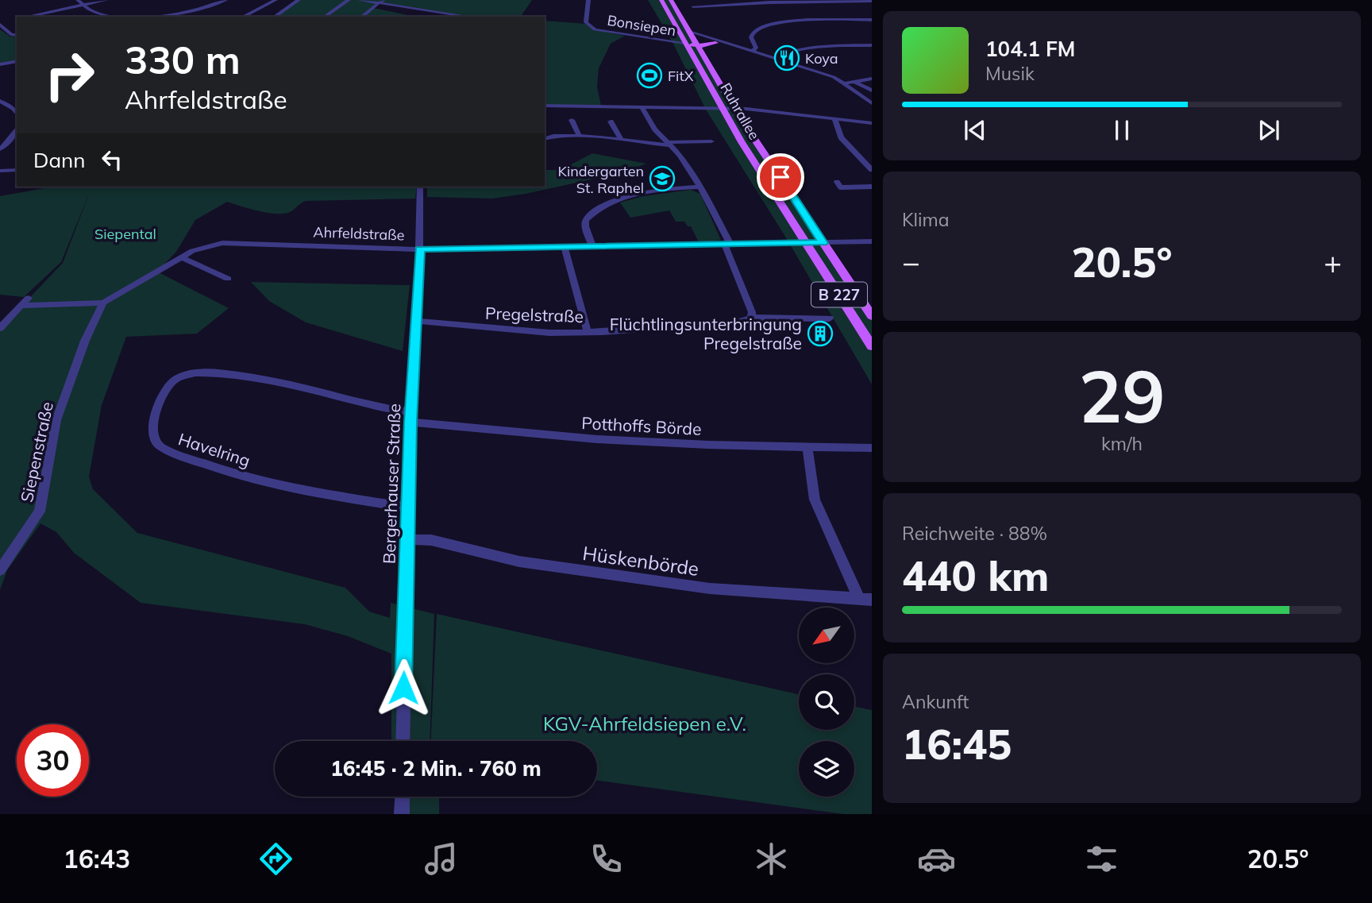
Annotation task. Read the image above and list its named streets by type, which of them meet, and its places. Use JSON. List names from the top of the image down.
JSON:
{
  "streets": {
    "main road": ["Ruhrallee", "B 227"],
    "street": [
      "Bonsiepen",
      "Ahrfeldstraße",
      "Pregelstraße",
      "Potthoffs Börde",
      "Havelring",
      "Siepenstraße",
      "Bergerhauser Straße",
      "Hüskenbörde"
    ]
  },
  "crossings": [
    ["Bonsiepen", "Ruhrallee"],
    ["Ruhrallee", "Ahrfeldstraße"],
    ["Ahrfeldstraße", "Siepenstraße"],
    ["Ahrfeldstraße", "Bergerhauser Straße"],
    ["Pregelstraße", "Bergerhauser Straße"],
    ["Potthoffs Börde", "Havelring"],
    ["Potthoffs Börde", "Bergerhauser Straße"],
    ["Havelring", "Bergerhauser Straße"],
    ["Bergerhauser Straße", "Hüskenbörde"]
  ],
  "parks": ["Siepental", "KGV-Ahrfeldsiepen e.V."],
  "places": {
    "restaurant": ["Koya"],
    "sports": ["FitX"],
    "school or university": ["Kindergarten St. Raphel"],
    "building": ["Flüchtlingsunterbringung Pregelstraße"]
  },
  "north": "bottom left",
  "page": {
    "turn": ["330 m", "Ahrfeldstraße"],
    "song": ["104.1 FM", "Musik"],
    "then": "Dann",
    "tile": [
      "Klima",
      ["29", "km/h"],
      ["Reichweite · 88%", "440 km"],
      ["Ankunft", "16:45"]
    ],
    "heat": ["−", "20.5°", "+"],
    "limit": "30",
    "trip": "16:45 · 2 Min. · 760 m",
    "tabs": ["16:43", "20.5°"]
  }
}
